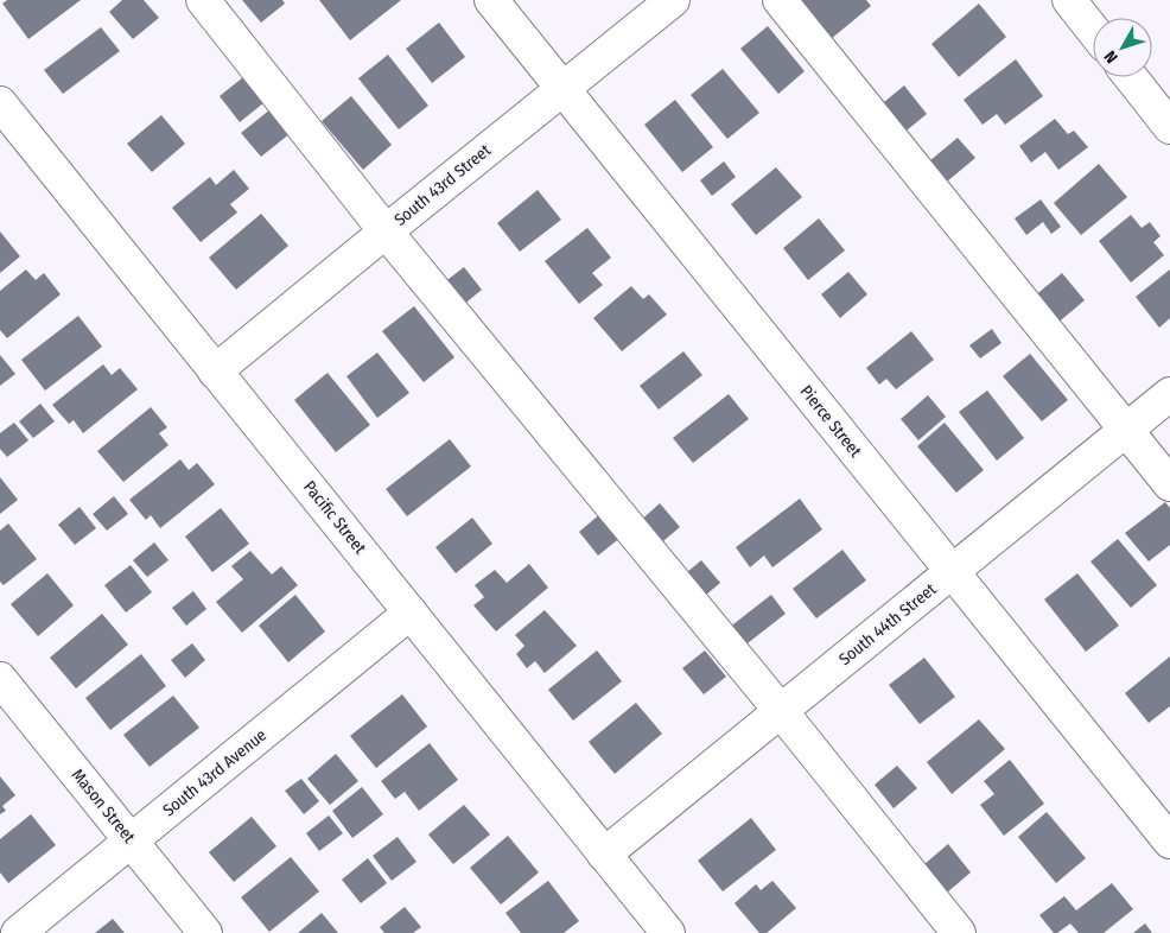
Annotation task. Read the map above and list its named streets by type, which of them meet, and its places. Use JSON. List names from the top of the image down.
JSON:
{
  "streets": {
    "street": [
      "South 43rd Street",
      "Pierce Street",
      "Pacific Street",
      "South 44th Street",
      "South 43rd Avenue",
      "Mason Street"
    ]
  },
  "crossings": [
    ["South 43rd Street", "Pierce Street"],
    ["South 43rd Street", "Pacific Street"],
    ["Pierce Street", "South 44th Street"],
    ["Pacific Street", "South 44th Street"],
    ["Pacific Street", "South 43rd Avenue"],
    ["South 43rd Avenue", "Mason Street"]
  ],
  "north": "bottom left"
}
